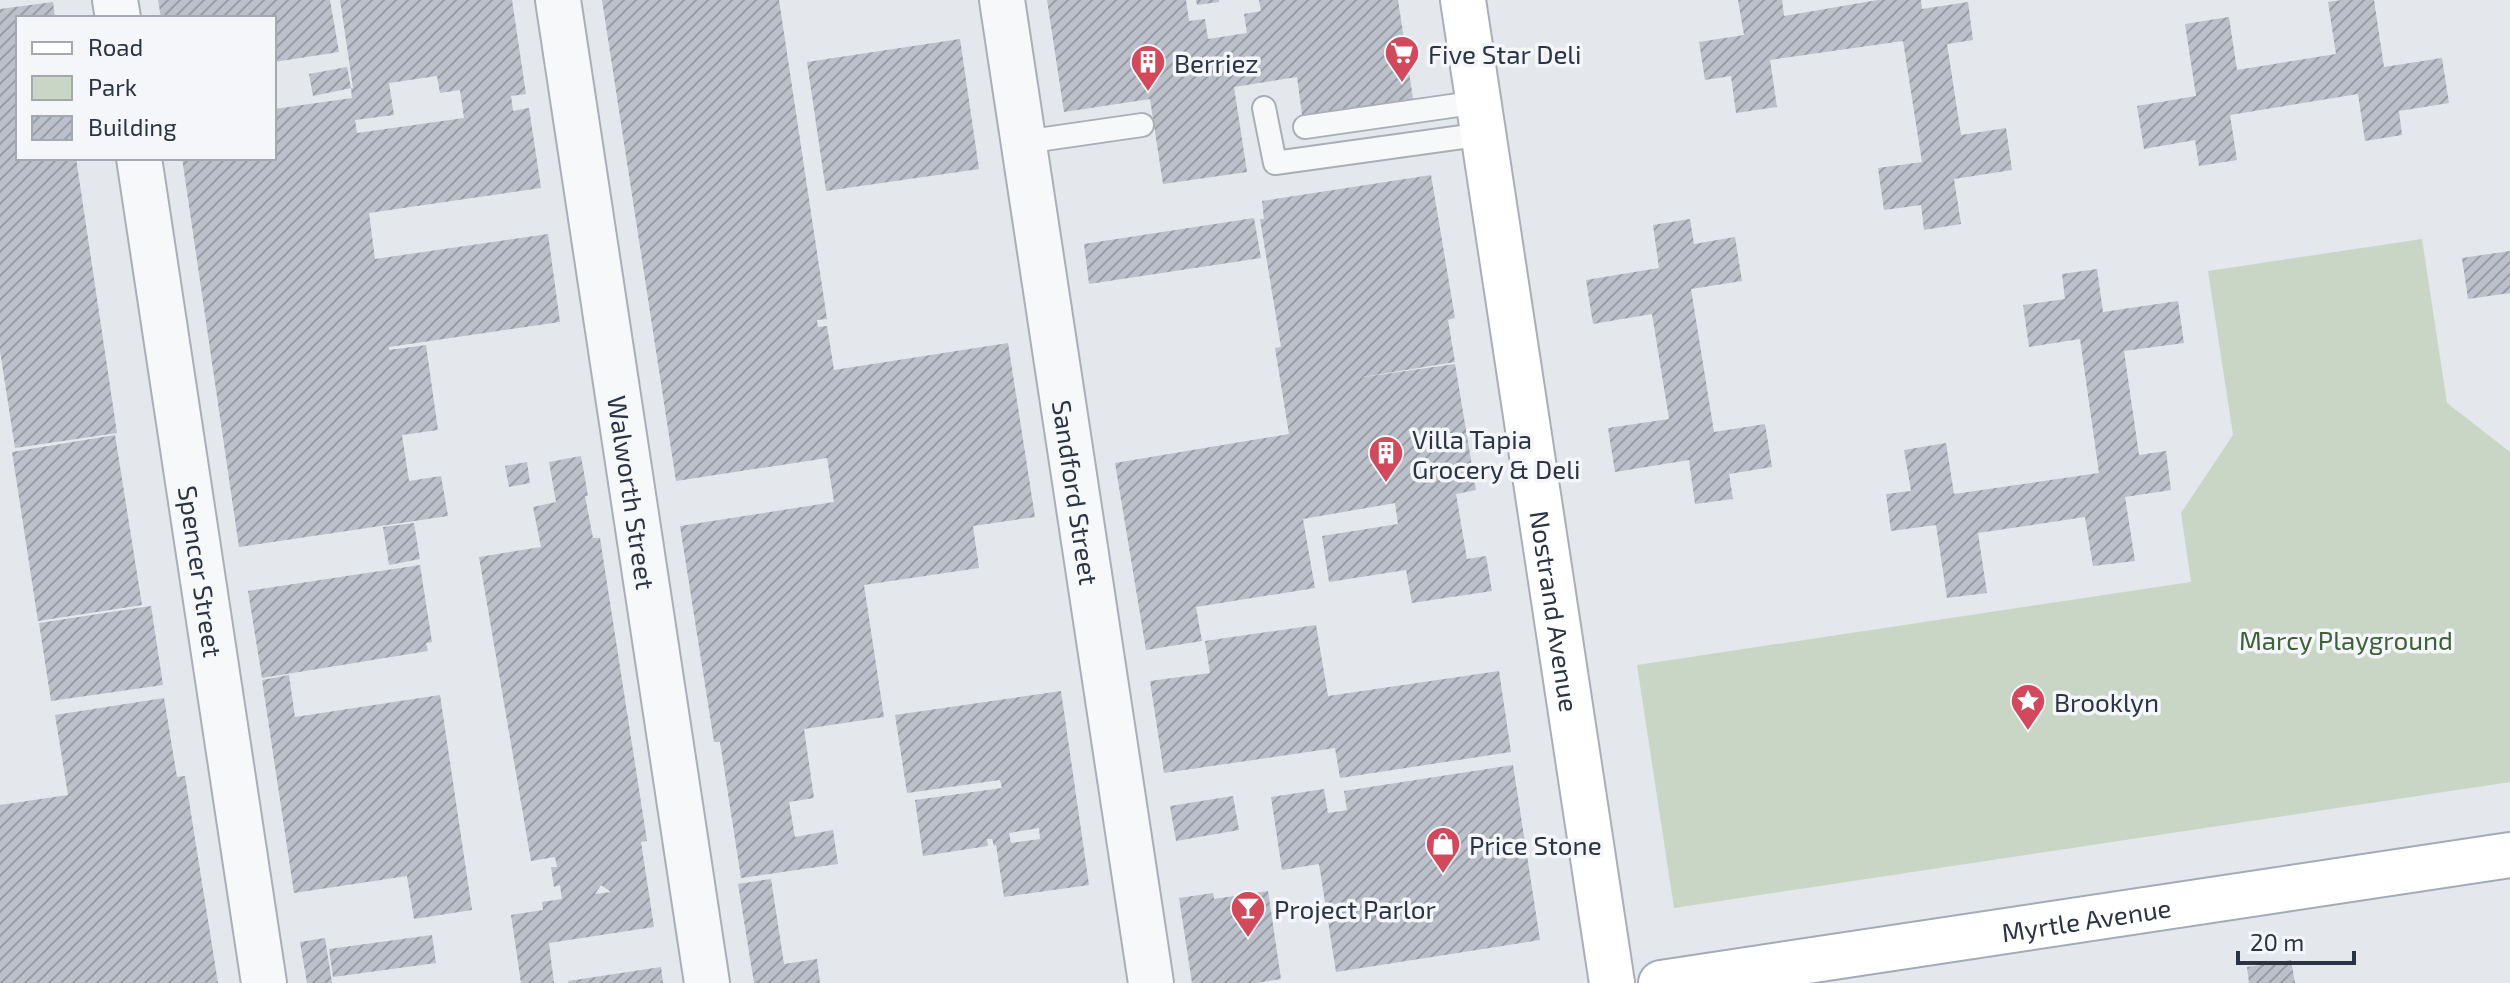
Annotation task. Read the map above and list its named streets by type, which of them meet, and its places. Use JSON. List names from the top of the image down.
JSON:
{
  "streets": {
    "main road": ["Nostrand Avenue", "Myrtle Avenue"],
    "street": ["Walworth Street", "Sandford Street", "Spencer Street"]
  },
  "parks": ["Marcy Playground"],
  "places": {
    "supermarket": ["Five Star Deli"],
    "building": ["Berriez", "Villa Tapia Grocery & Deli"],
    "place": ["Brooklyn"],
    "shop": ["Price Stone"],
    "bar": ["Project Parlor"]
  },
  "legend": ["Road", "Park", "Building"],
  "scale_bar": "20 m"
}
